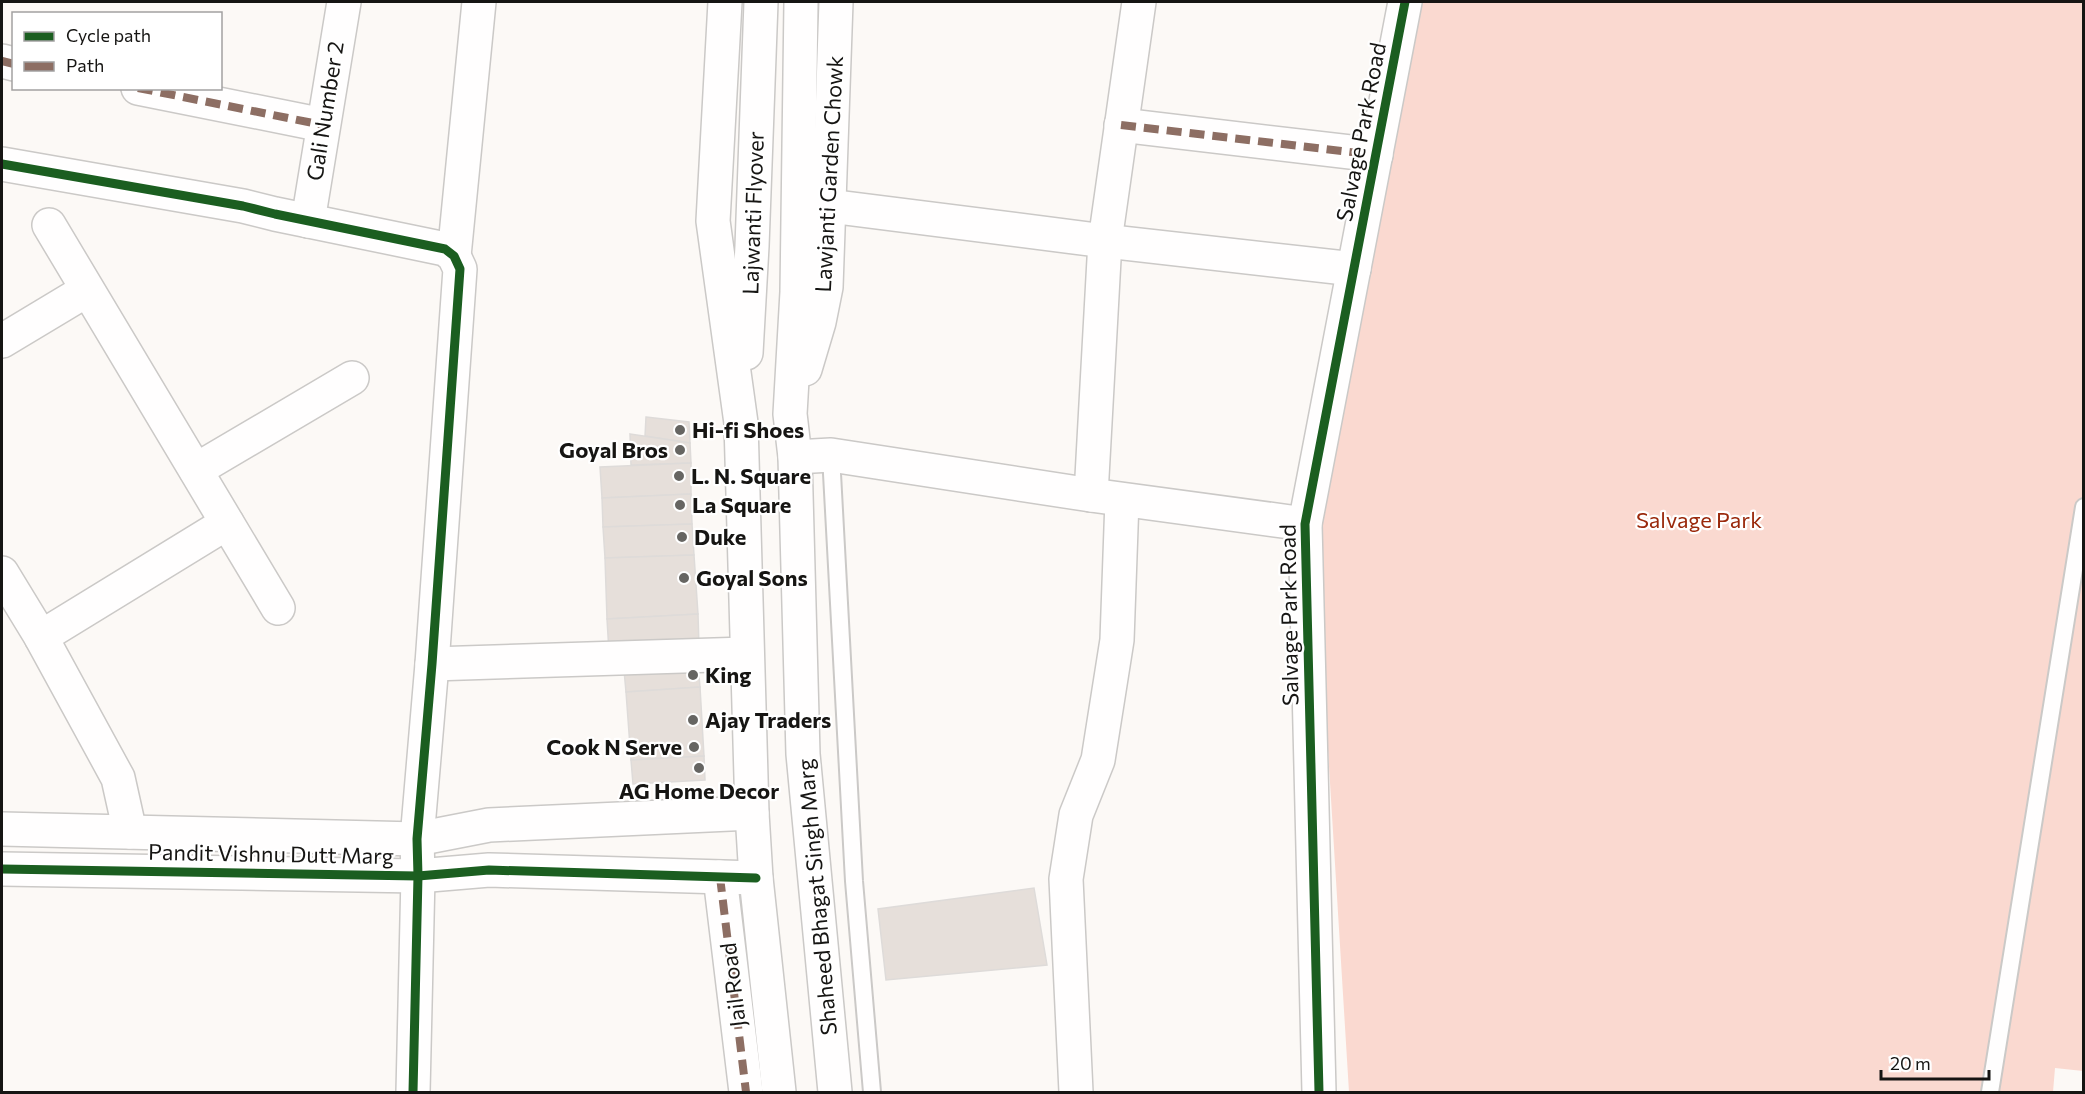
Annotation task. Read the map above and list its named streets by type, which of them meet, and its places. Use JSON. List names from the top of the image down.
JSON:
{
  "streets": {
    "street": [
      "Gali Number 2",
      "Salvage Park Road",
      "Lawjanti Garden Chowk",
      "Lajwanti Flyover",
      "Pandit Vishnu Dutt Marg",
      "Shaheed Bhagat Singh Marg",
      "Jail Road"
    ]
  },
  "crossings": [
    ["Lawjanti Garden Chowk", "Lajwanti Flyover"],
    ["Lawjanti Garden Chowk", "Shaheed Bhagat Singh Marg"],
    ["Lajwanti Flyover", "Shaheed Bhagat Singh Marg"],
    ["Pandit Vishnu Dutt Marg", "Jail Road"]
  ],
  "parks": ["Salvage Park"],
  "places": [
    "Hi-fi Shoes",
    "Goyal Bros",
    "L. N. Square",
    "La Square",
    "Duke",
    "Goyal Sons",
    "King",
    "Ajay Traders",
    "Cook N Serve",
    "AG Home Decor"
  ],
  "legend": ["Cycle path", "Path"],
  "scale_bar": "20 m"
}
